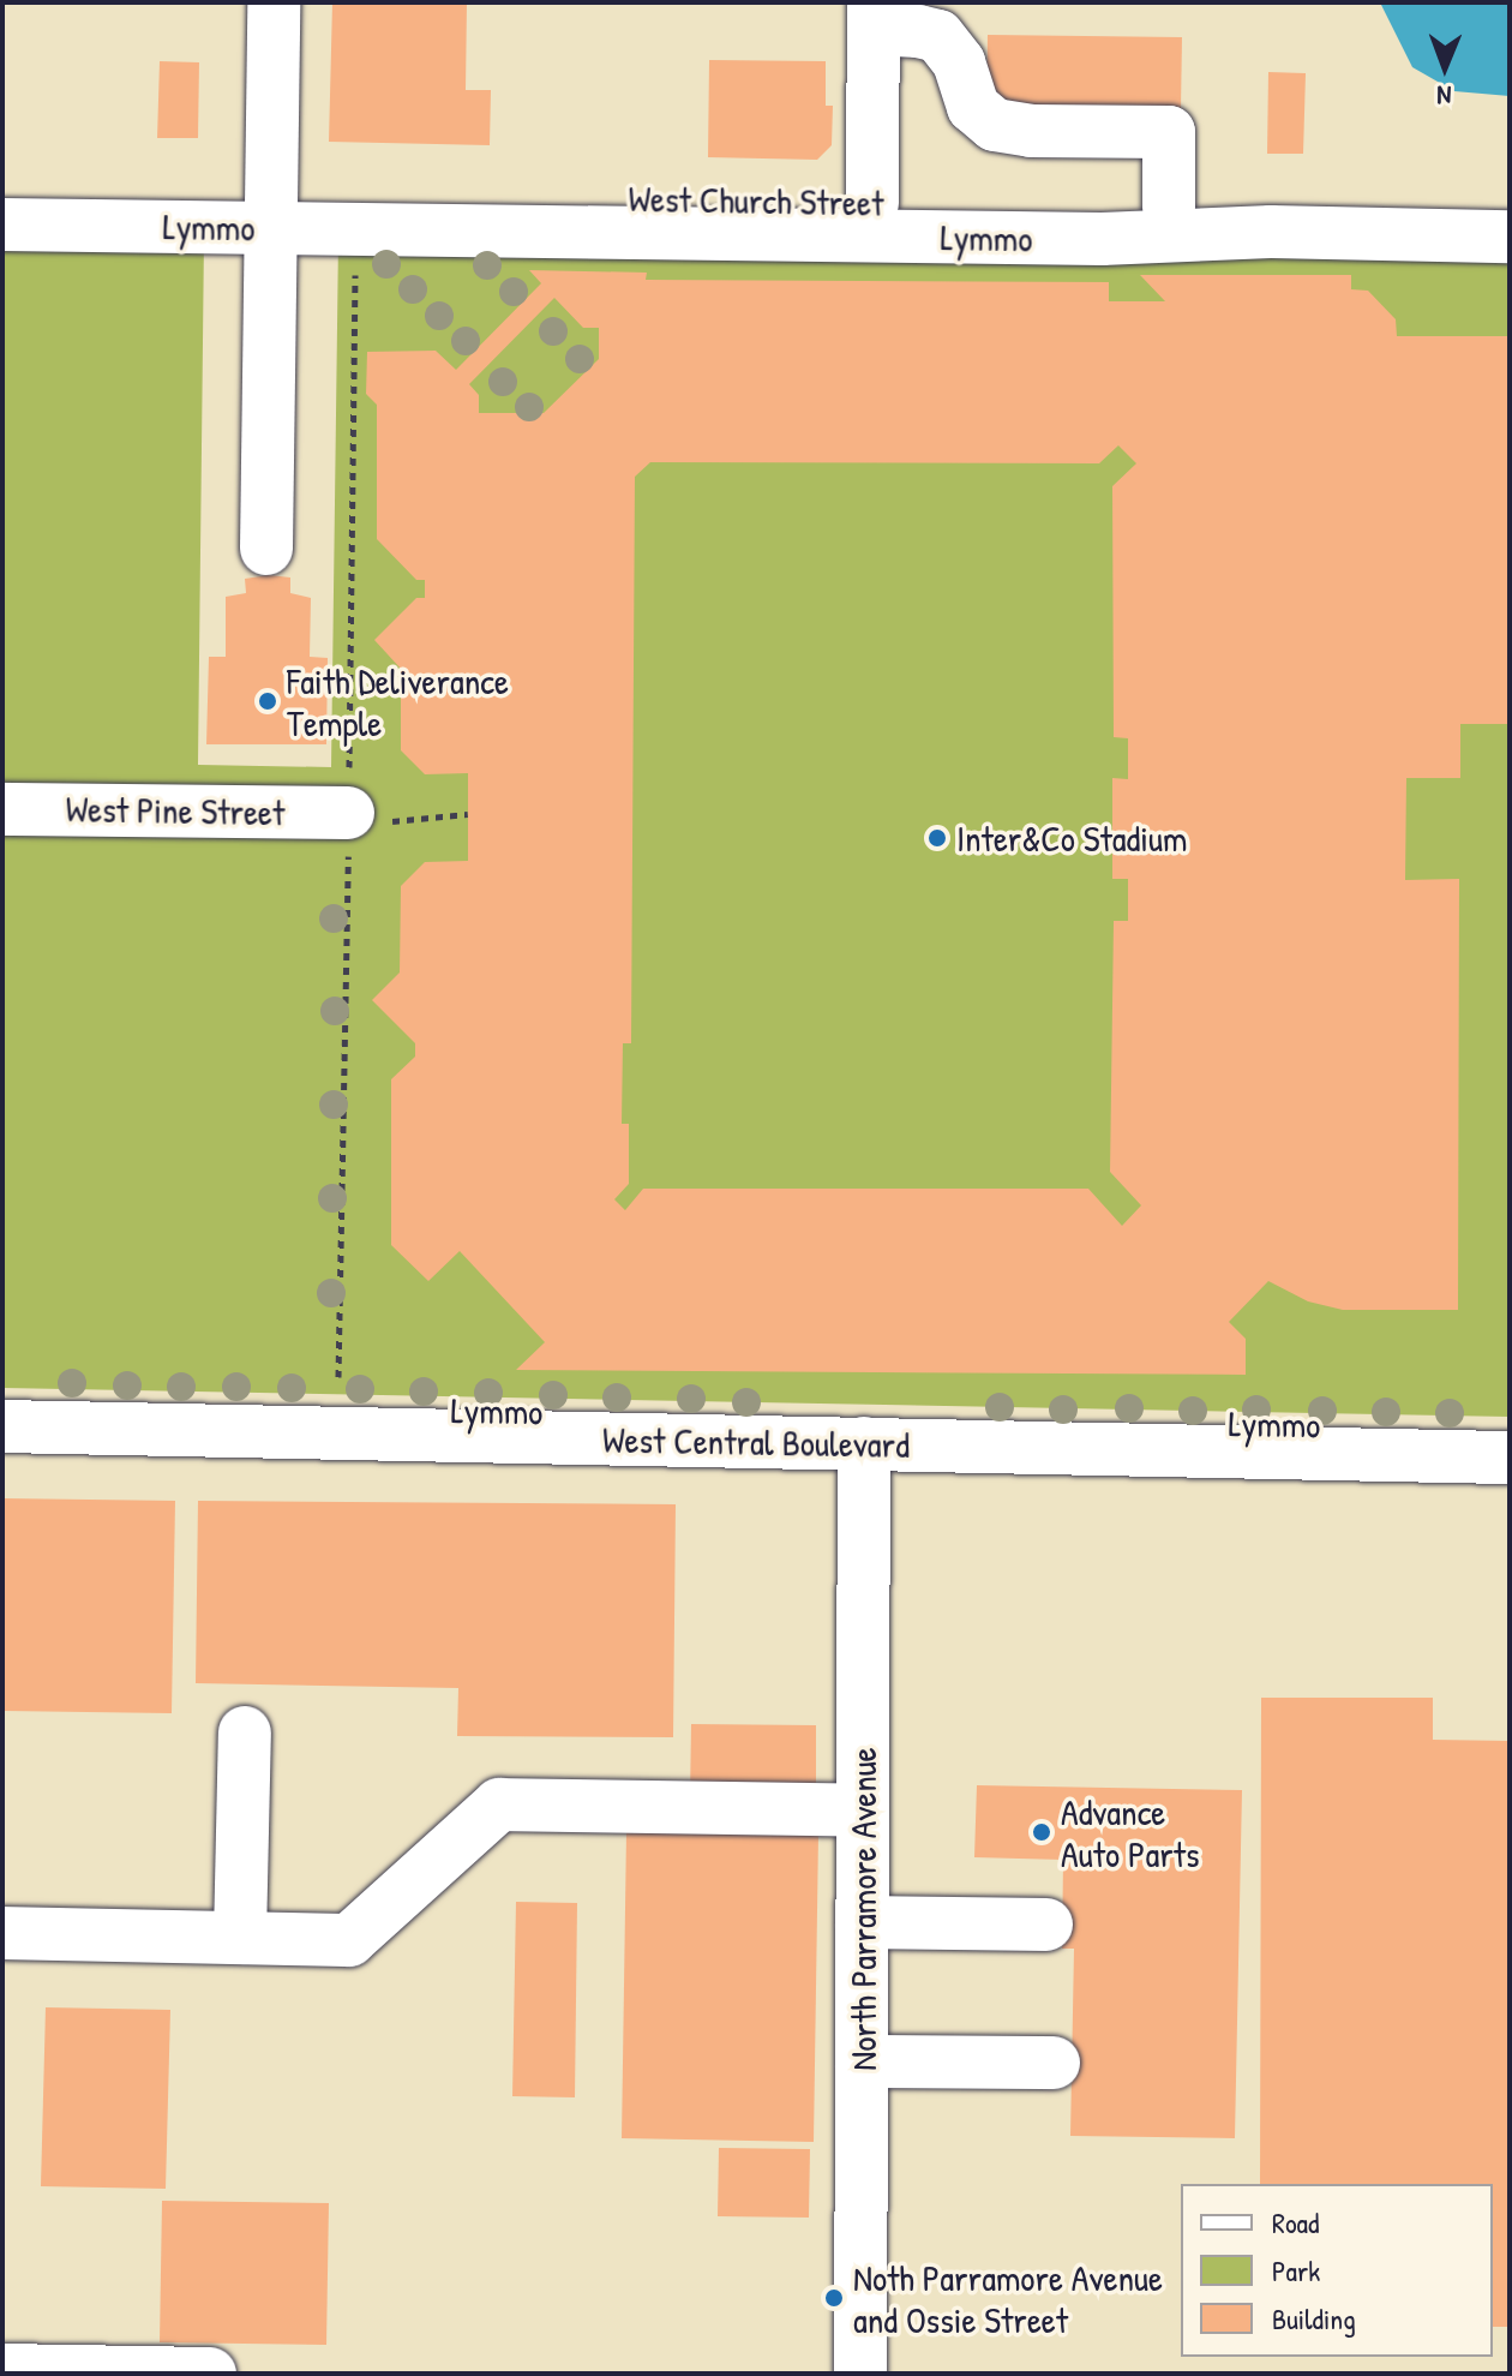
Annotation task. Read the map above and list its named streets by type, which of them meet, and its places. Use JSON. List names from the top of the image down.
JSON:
{
  "streets": {
    "street": [
      "West Church Street",
      "Lymmo",
      "West Pine Street",
      "West Central Boulevard",
      "North Parramore Avenue"
    ]
  },
  "crossings": [
    ["West Church Street", "Lymmo"],
    ["West Central Boulevard", "North Parramore Avenue"]
  ],
  "places": [
    "Faith Deliverance Temple",
    "Inter&Co Stadium",
    "Advance Auto Parts",
    "Noth Parramore Avenue and Ossie Street"
  ],
  "legend": ["Road", "Park", "Building"],
  "north": "bottom"
}
